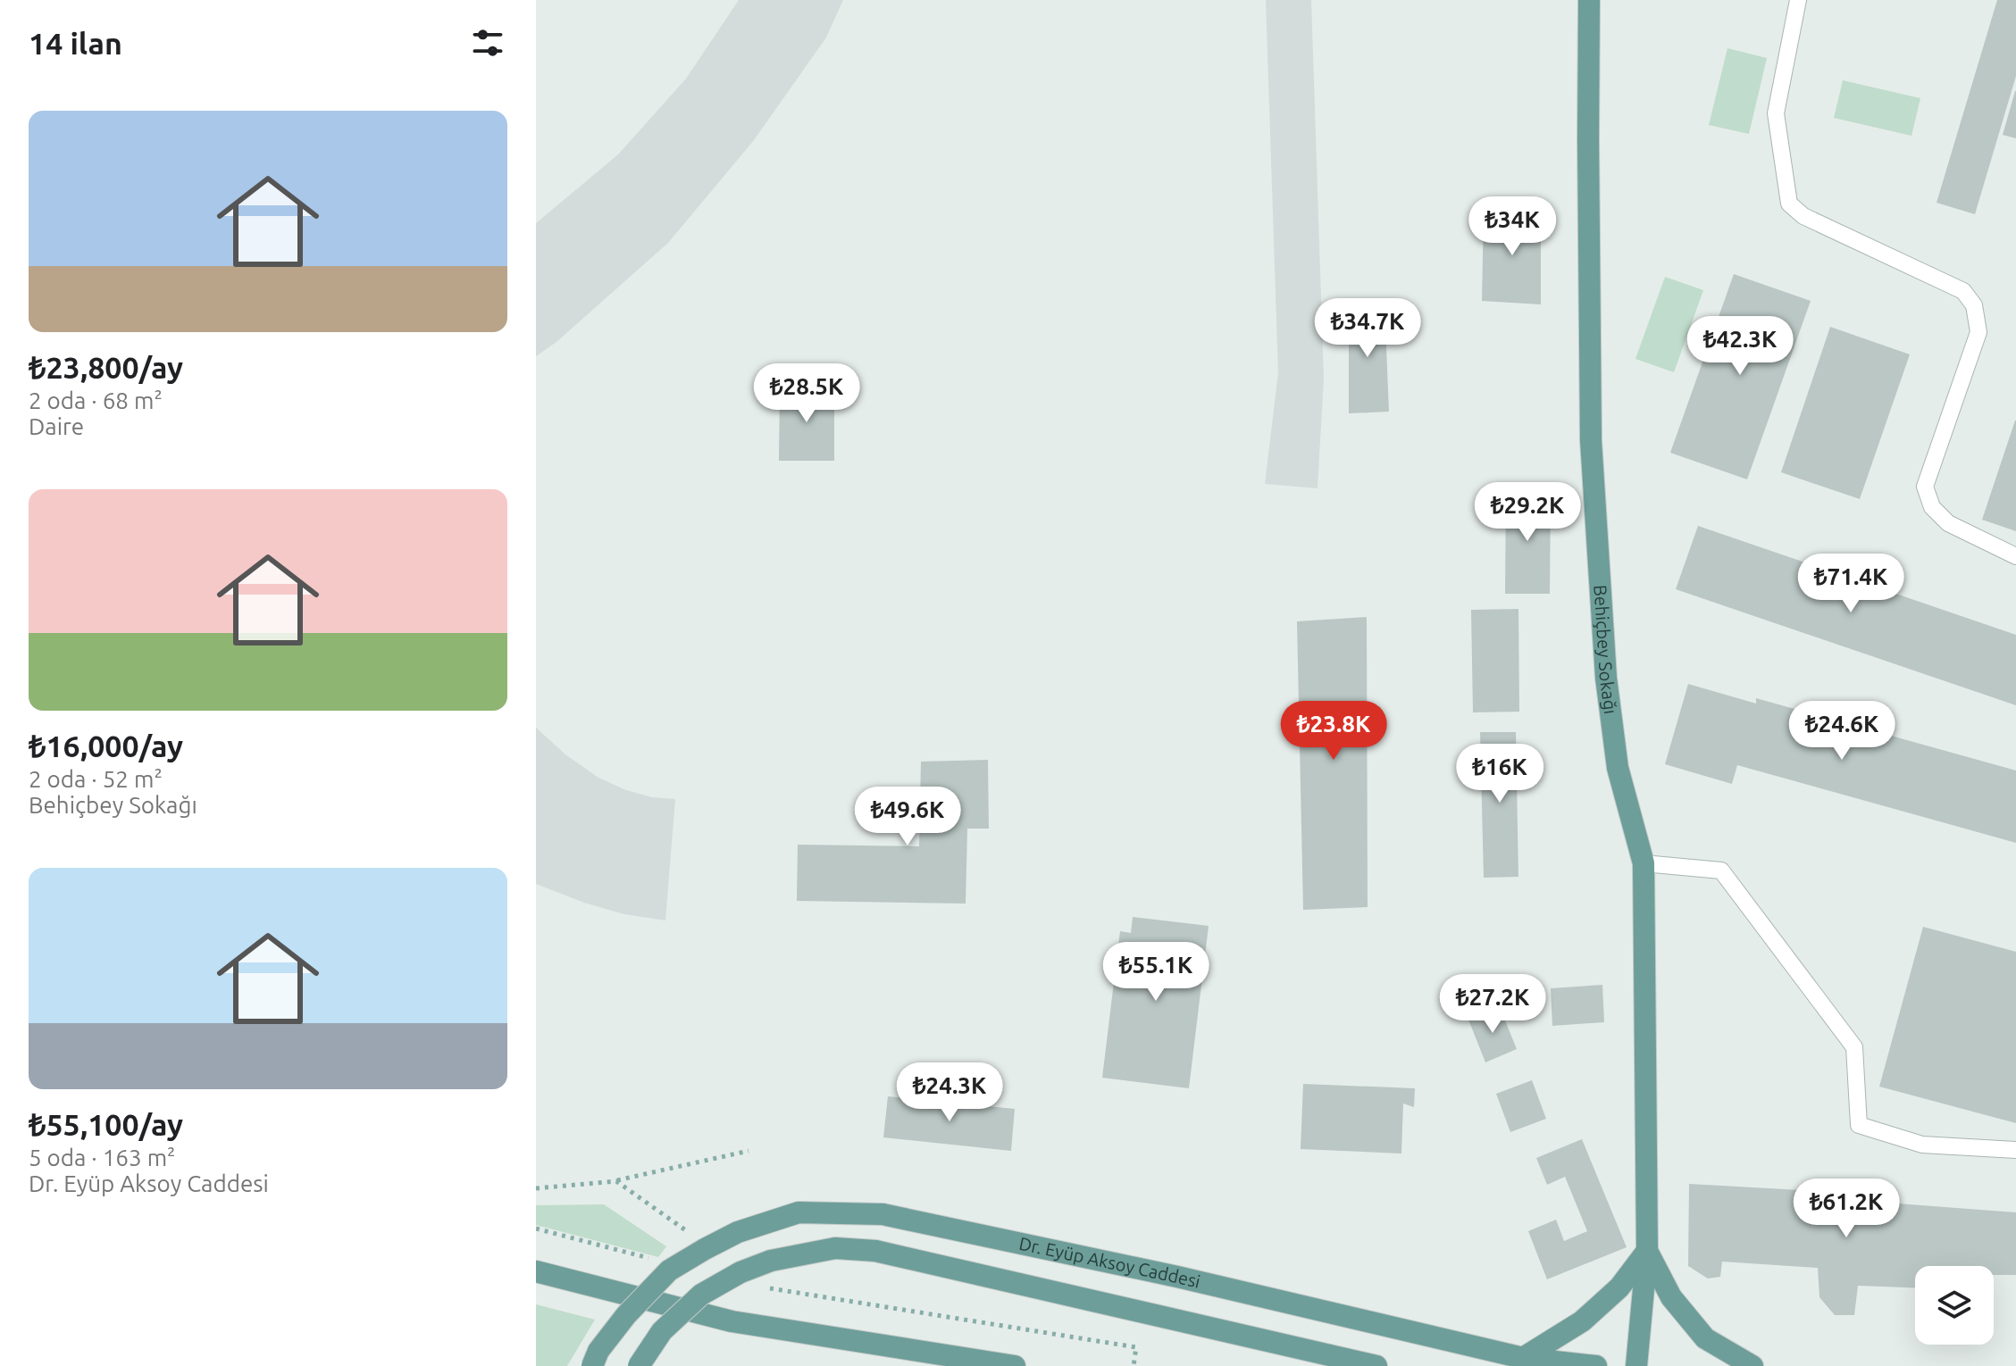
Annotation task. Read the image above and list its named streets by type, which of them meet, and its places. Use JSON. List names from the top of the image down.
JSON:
{
  "streets": {
    "main road": ["Behiçbey Sokağı", "Dr. Eyüp Aksoy Caddesi"]
  },
  "page": {
    "heading": "14 ilan",
    "list": [
      {
        "name": "₺23,800/ay",
        "note": "2 oda · 68 m² · Daire"
      },
      {
        "name": "₺16,000/ay",
        "note": "2 oda · 52 m² · Behiçbey Sokağı"
      },
      {
        "name": "₺55,100/ay",
        "note": "5 oda · 163 m² · Dr. Eyüp Aksoy Caddesi"
      }
    ],
    "price": [
      "₺34K",
      "₺34.7K",
      "₺42.3K",
      "₺28.5K",
      "₺29.2K",
      "₺71.4K",
      "₺23.8K",
      "₺24.6K",
      "₺16K",
      "₺49.6K",
      "₺55.1K",
      "₺27.2K",
      "₺24.3K",
      "₺61.2K"
    ]
  }
}
